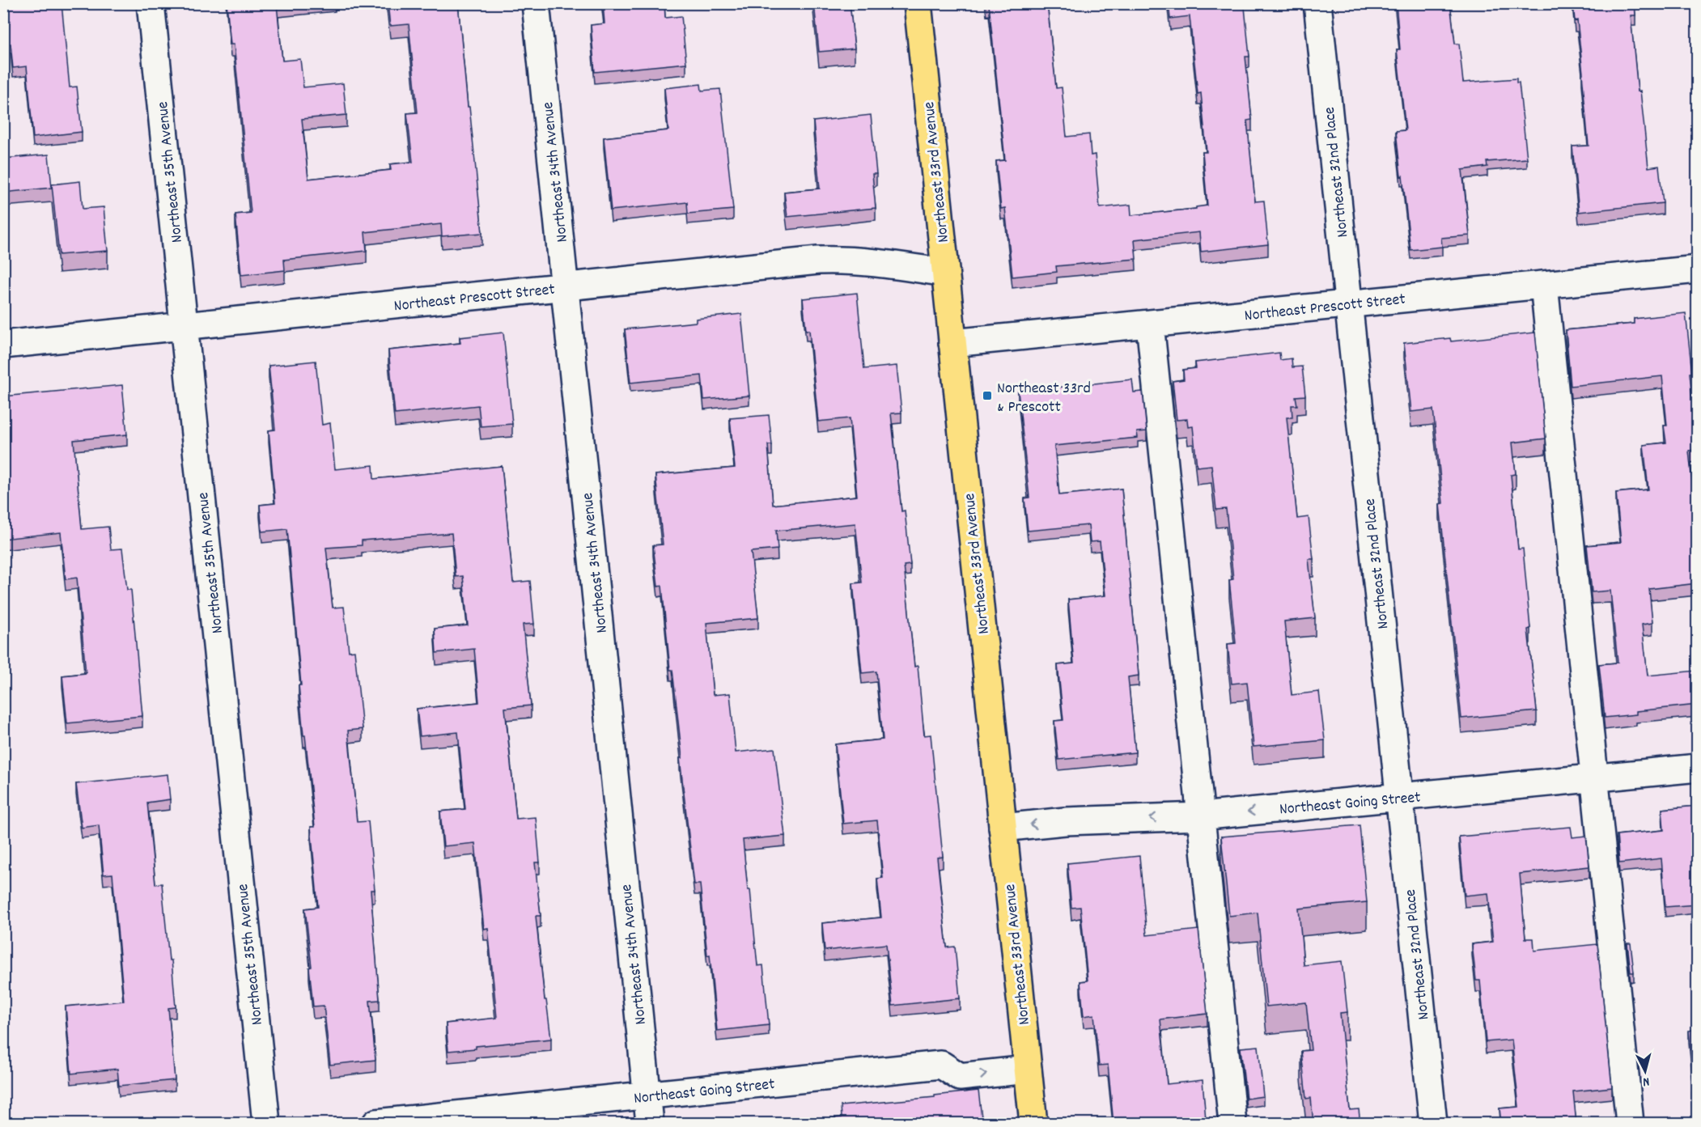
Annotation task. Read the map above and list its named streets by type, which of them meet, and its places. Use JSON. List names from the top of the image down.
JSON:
{
  "streets": {
    "main road": ["Northeast 33rd Avenue"],
    "street": [
      "Northeast 35th Avenue",
      "Northeast 34th Avenue",
      "Northeast 32nd Place",
      "Northeast Prescott Street",
      "Northeast Going Street"
    ]
  },
  "crossings": [
    ["Northeast 35th Avenue", "Northeast Prescott Street"],
    ["Northeast 34th Avenue", "Northeast Prescott Street"],
    ["Northeast 34th Avenue", "Northeast Going Street"],
    ["Northeast 33rd Avenue", "Northeast Prescott Street"],
    ["Northeast 33rd Avenue", "Northeast Going Street"],
    ["Northeast 32nd Place", "Northeast Prescott Street"],
    ["Northeast 32nd Place", "Northeast Going Street"]
  ],
  "places": {
    "transit": ["Northeast 33rd & Prescott"]
  },
  "north": "bottom"
}
